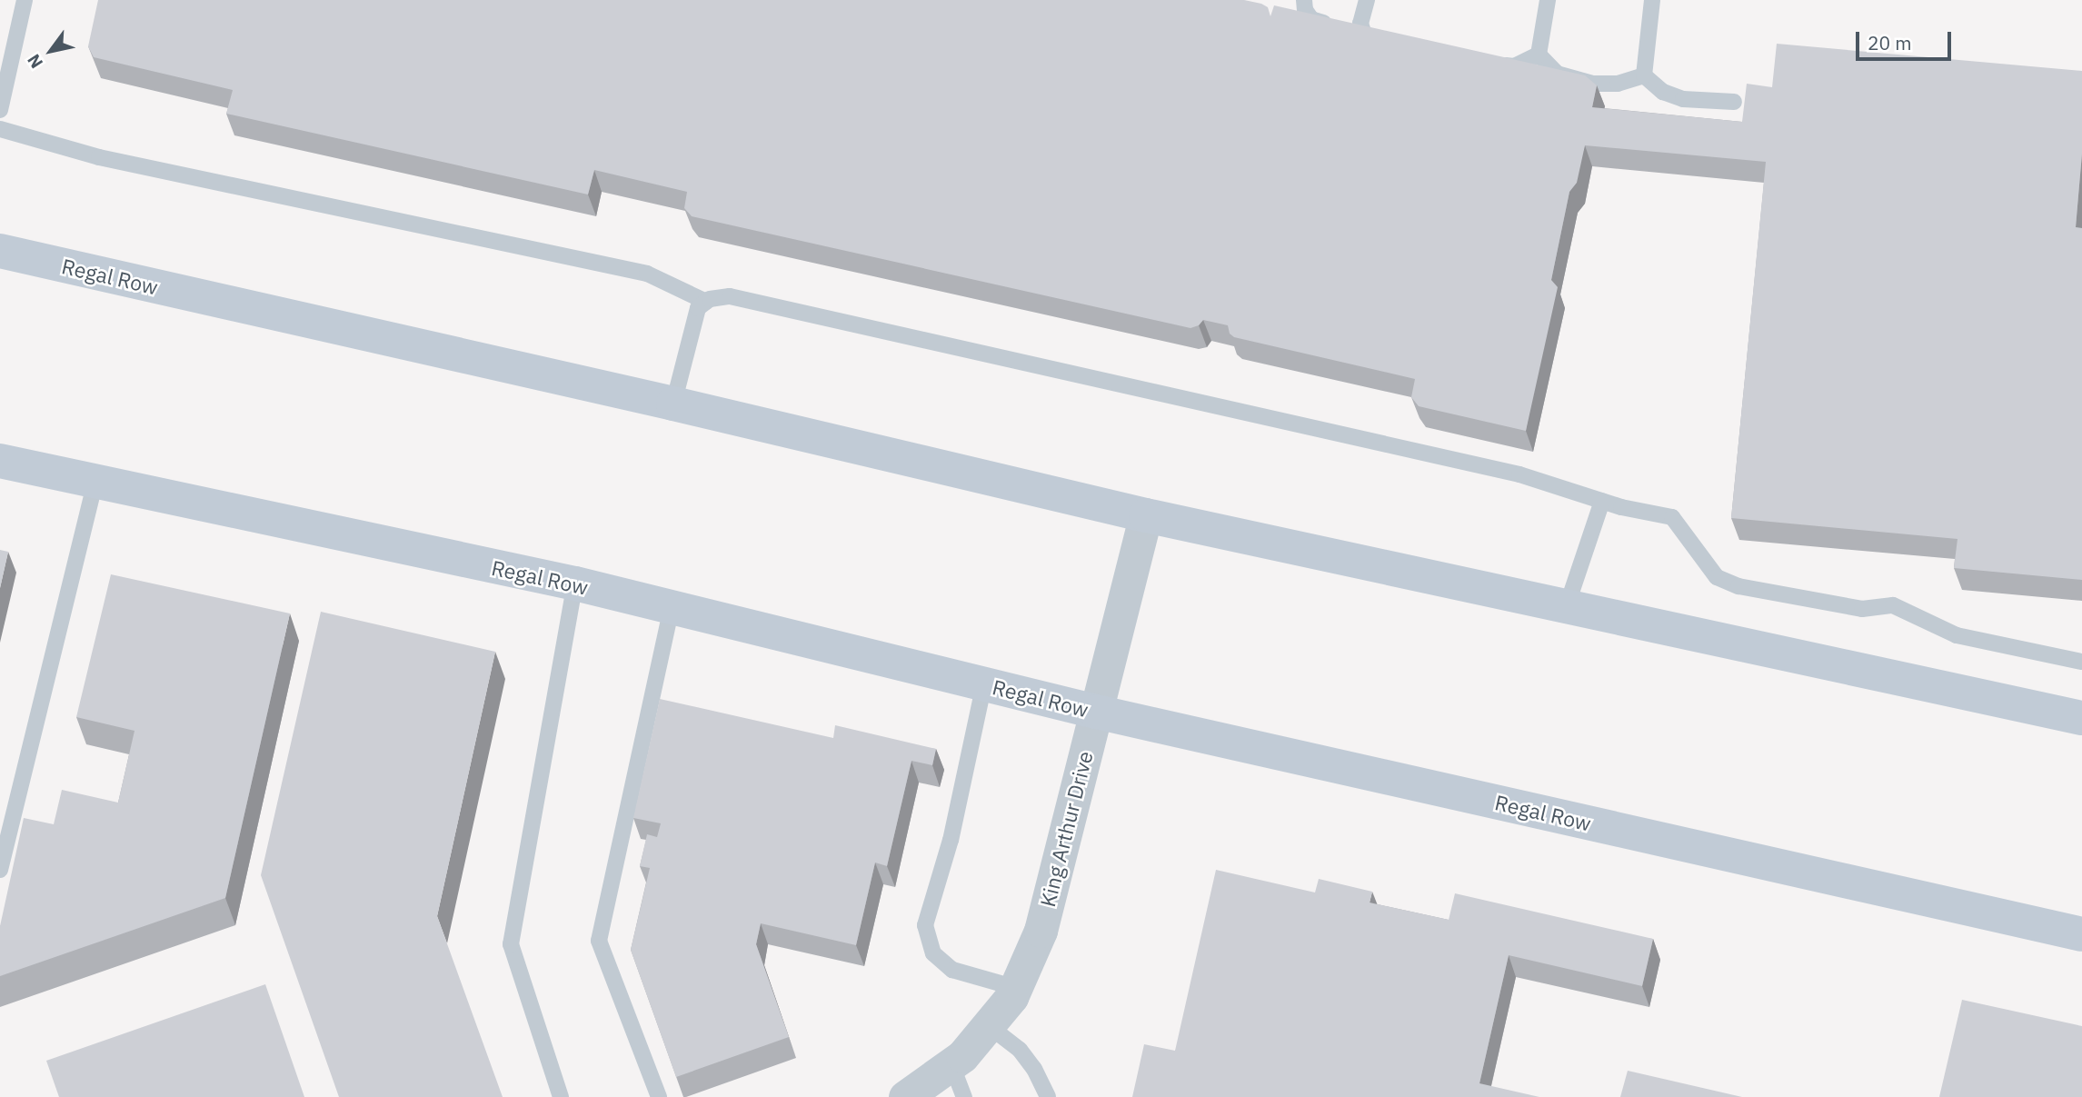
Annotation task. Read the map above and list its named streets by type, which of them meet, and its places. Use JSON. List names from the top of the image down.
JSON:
{
  "streets": {
    "main road": ["Regal Row"],
    "street": ["King Arthur Drive"]
  },
  "crossings": [
    ["Regal Row", "King Arthur Drive"]
  ],
  "scale_bar": "20 m",
  "north": "bottom left"
}
